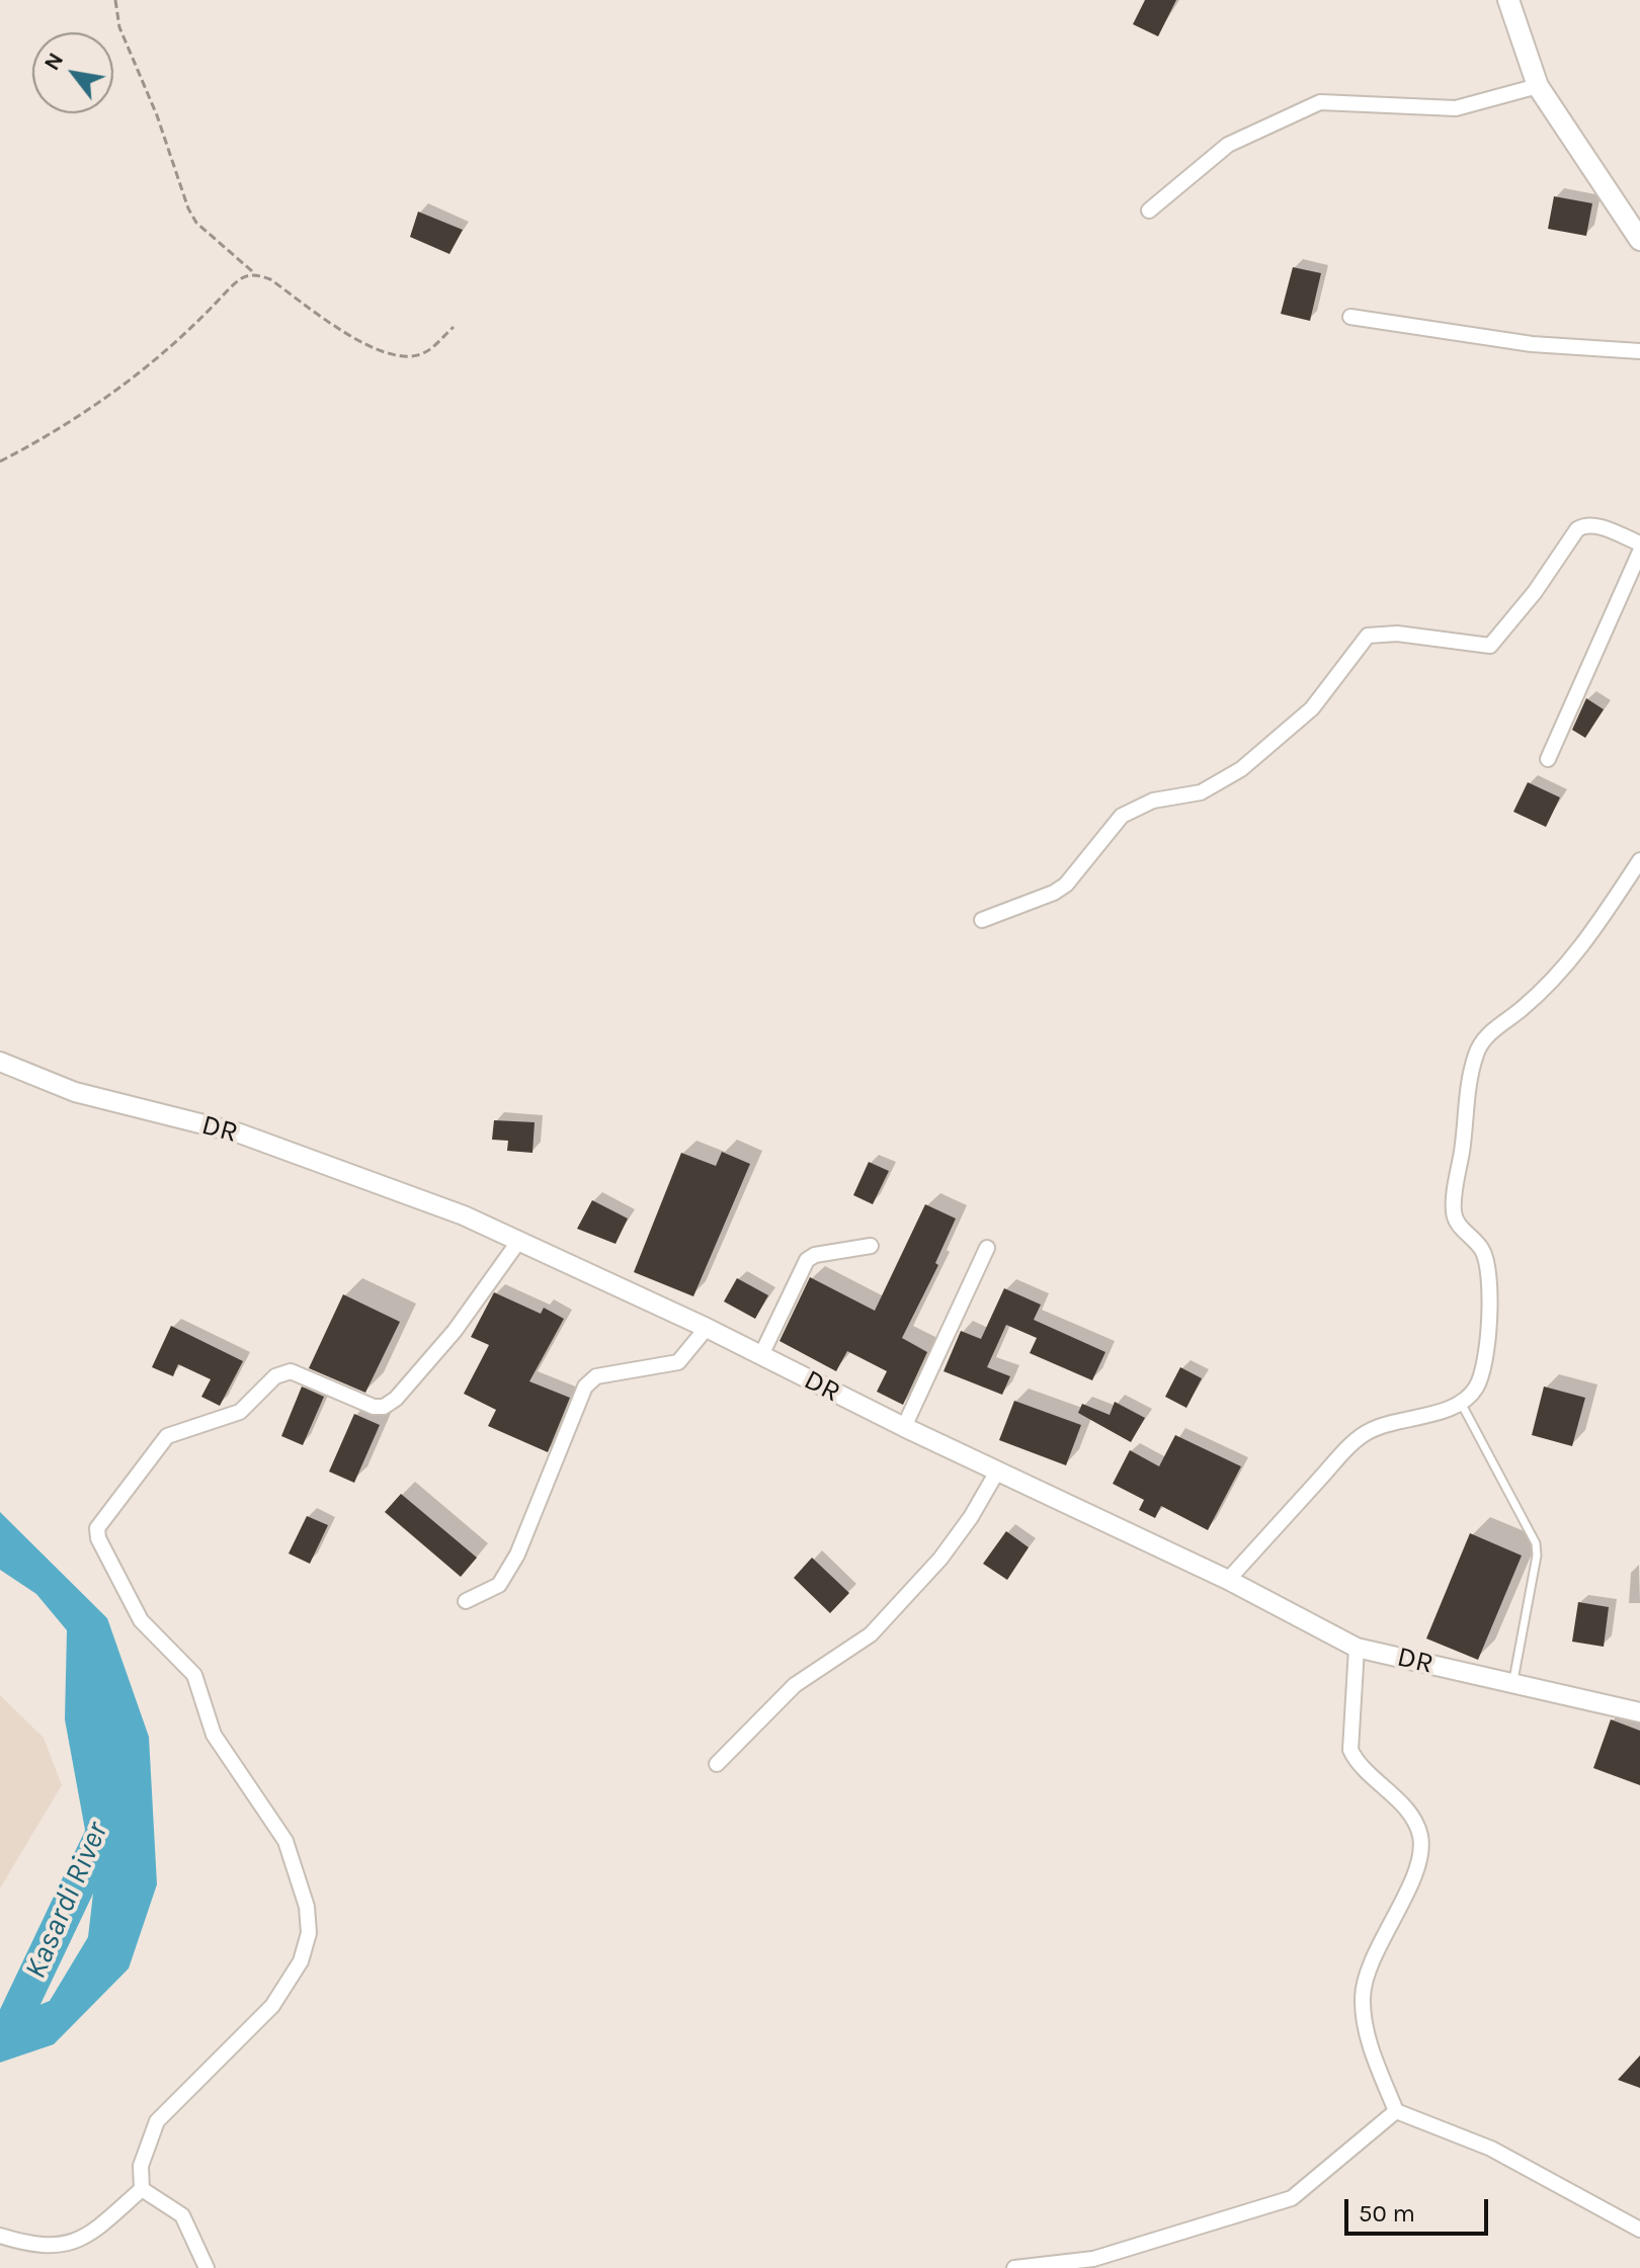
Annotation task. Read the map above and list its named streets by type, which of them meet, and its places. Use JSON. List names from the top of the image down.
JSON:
{
  "streets": {
    "street": ["DR"]
  },
  "water": ["Kasardi River"],
  "scale_bar": "50 m",
  "north": "top left"
}
